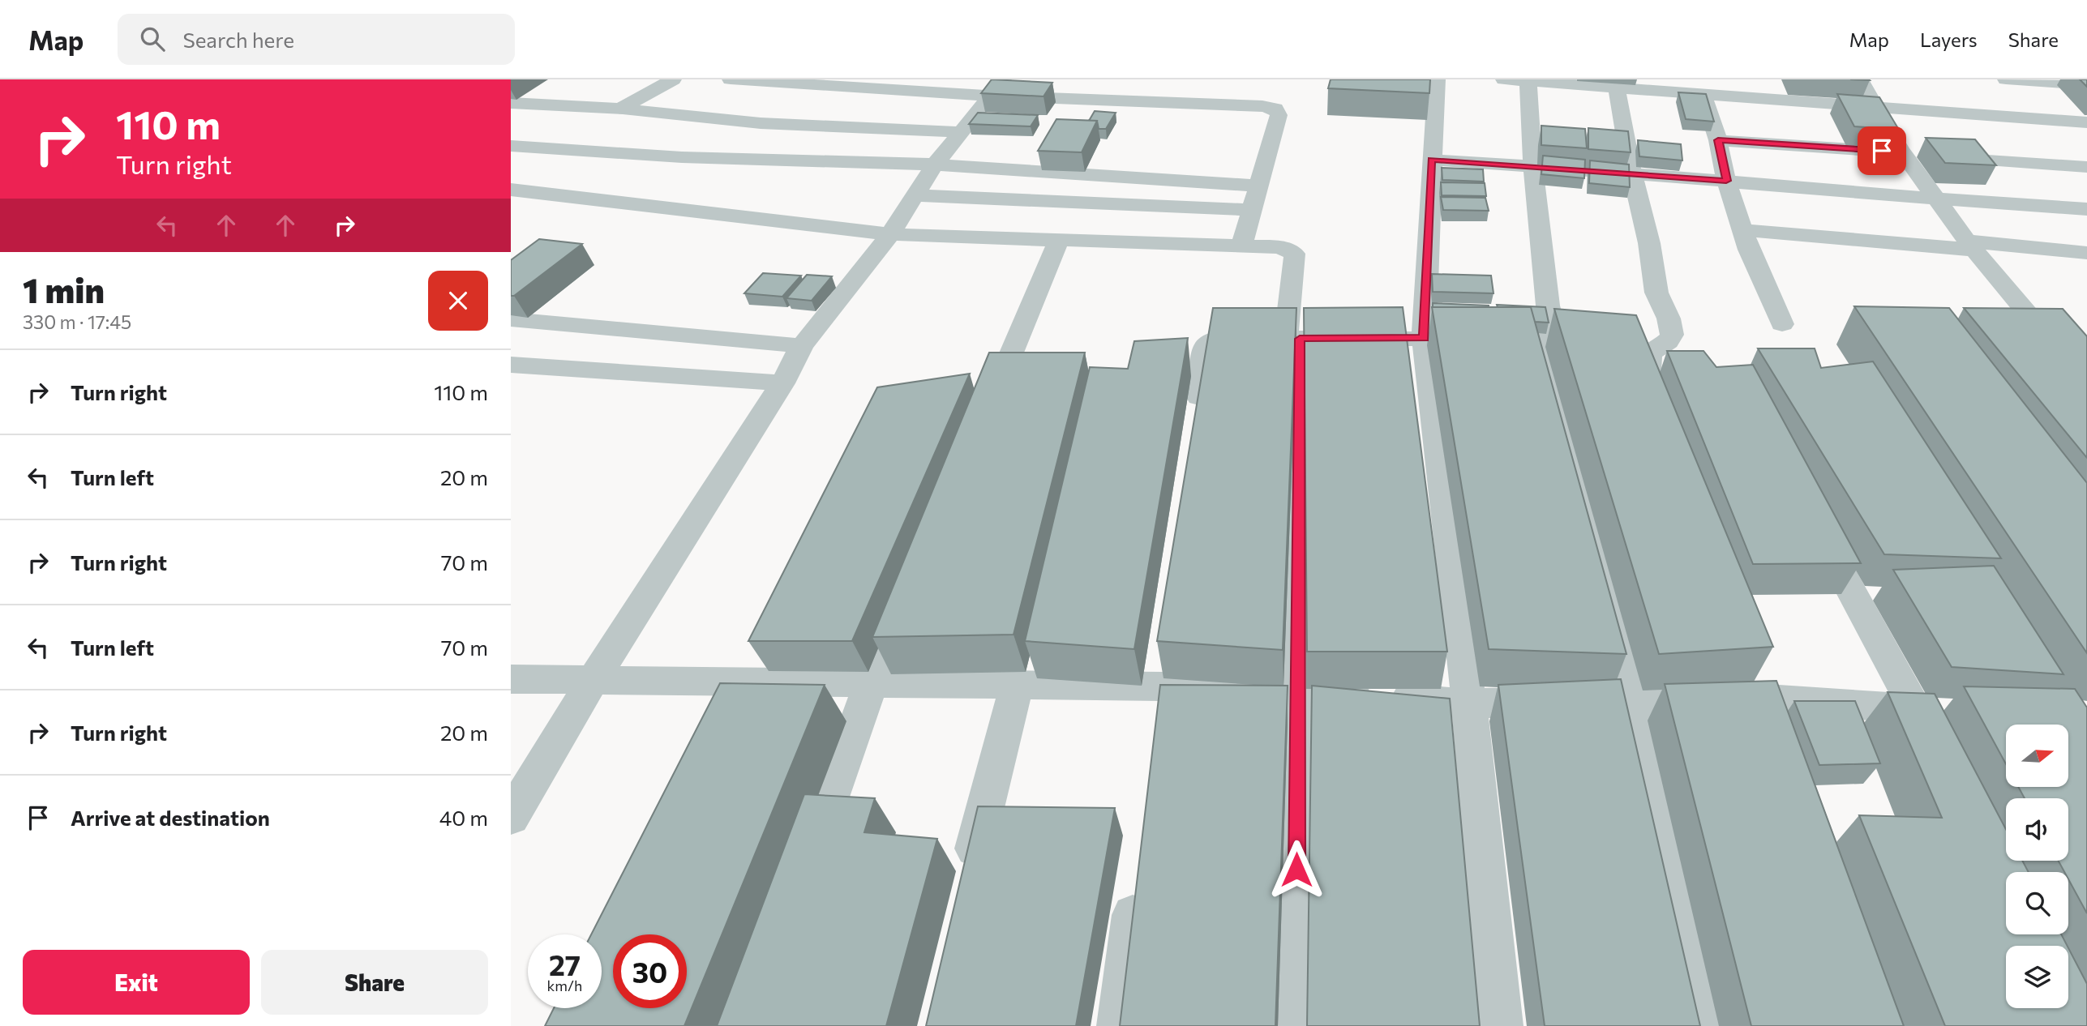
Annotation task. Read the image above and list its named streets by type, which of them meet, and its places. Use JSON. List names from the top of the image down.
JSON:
{
  "north": "right",
  "page": {
    "header": "Map",
    "search": "Search here",
    "nav": ["Map", "Layers", "Share"],
    "turn": ["110 m", "Turn right"],
    "heading": ["1 min", "330 m · 17:45"],
    "list": [
      {
        "name": "Turn right",
        "value": "110 m"
      },
      {
        "name": "Turn left",
        "value": "20 m"
      },
      {
        "name": "Turn right",
        "value": "70 m"
      },
      {
        "name": "Turn left",
        "value": "70 m"
      },
      {
        "name": "Turn right",
        "value": "20 m"
      },
      {
        "name": "Arrive at destination",
        "value": "40 m"
      }
    ],
    "speed": "27 km/h",
    "limit": "30",
    "buttons": ["Exit", "Share"]
  }
}
